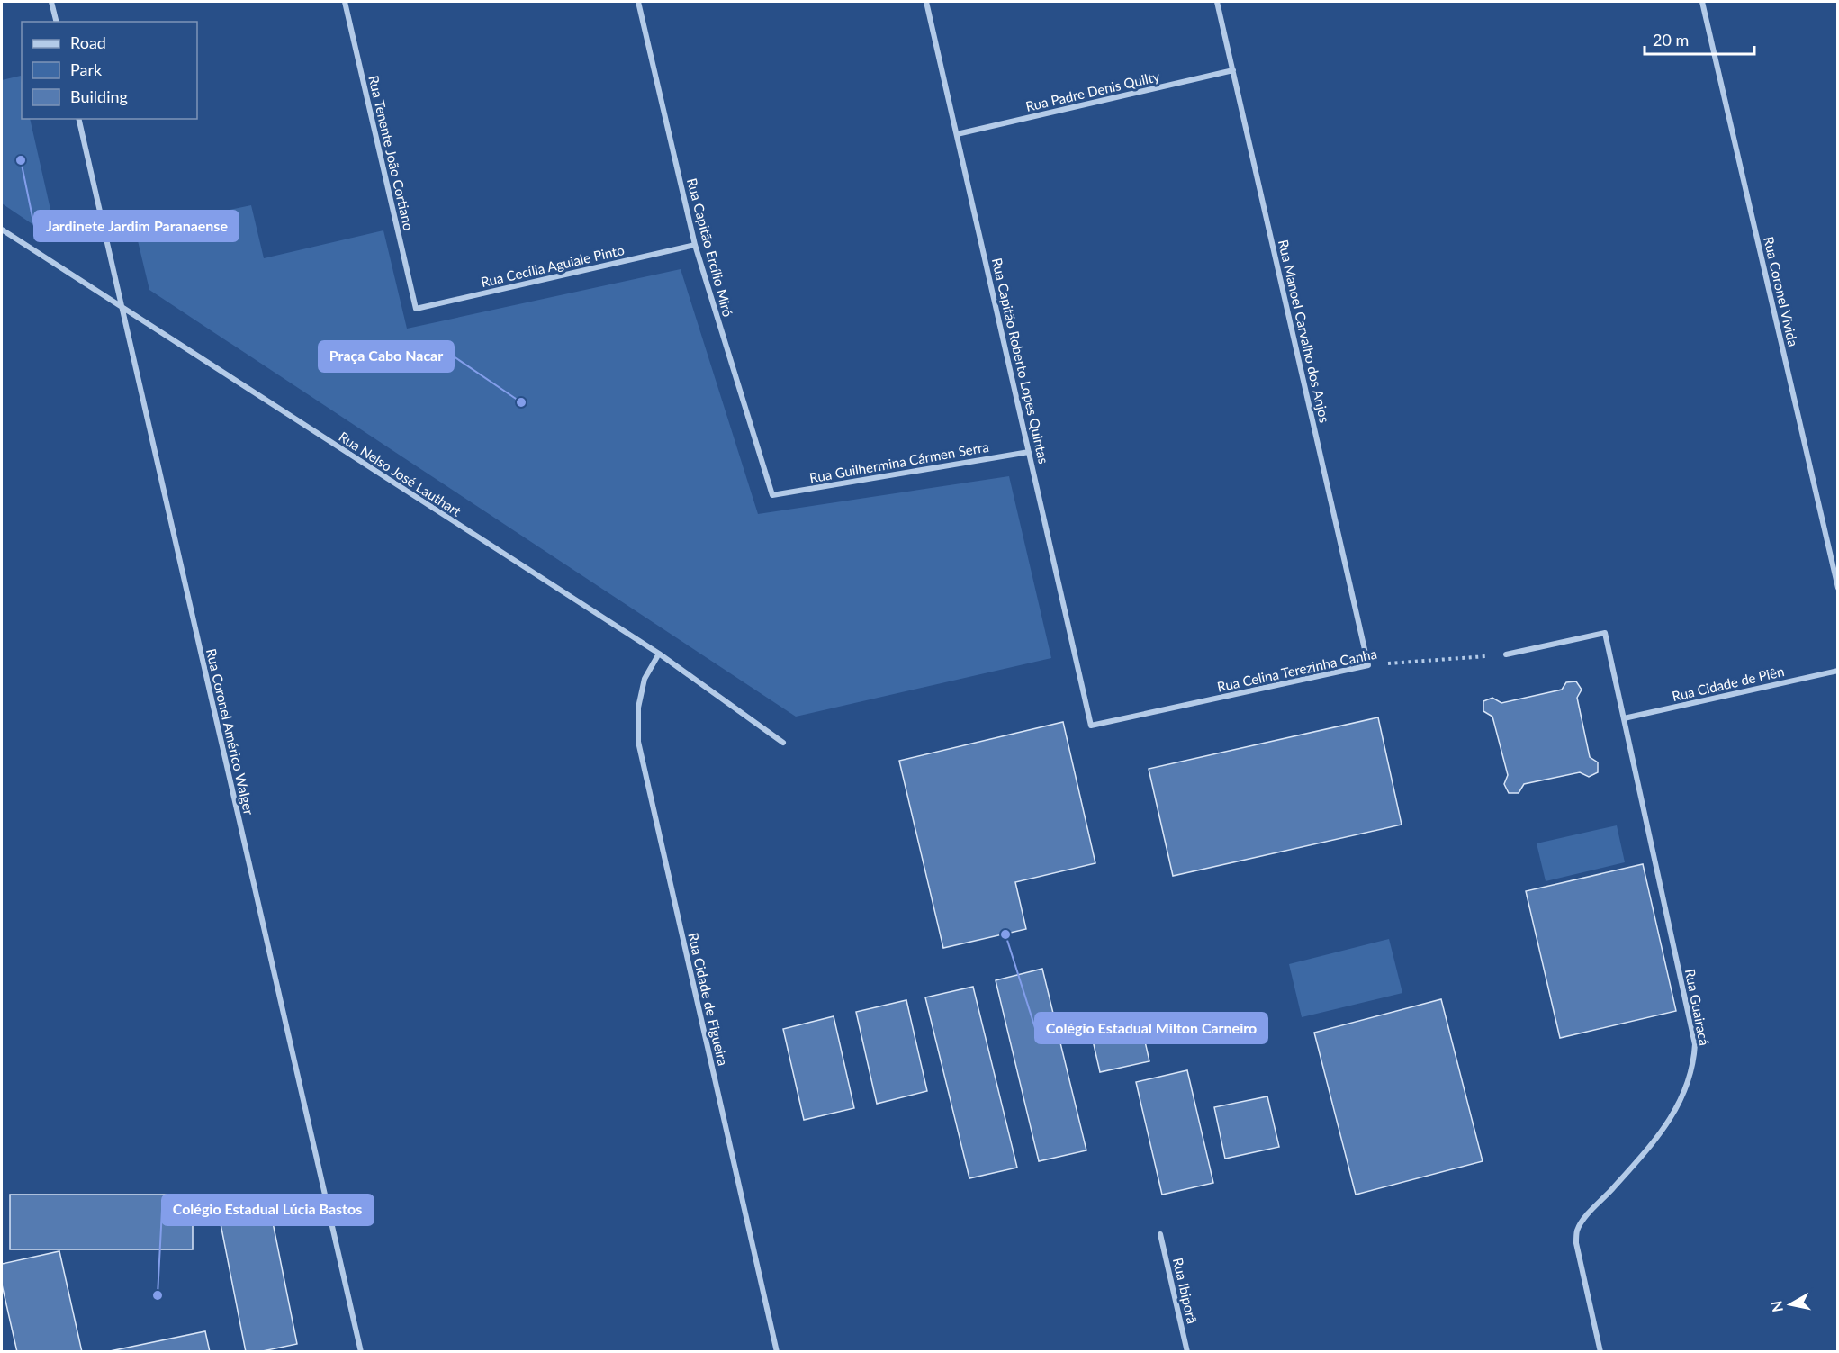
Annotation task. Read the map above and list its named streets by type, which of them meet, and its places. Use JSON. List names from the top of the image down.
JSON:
{
  "streets": {
    "street": [
      "Rua Padre Denis Quilty",
      "Rua Tenente João Cortiano",
      "Rua Capitão Ercílio Miró",
      "Rua Cecília Aguiale Pinto",
      "Rua Coronel Vivida",
      "Rua Manoel Carvalho dos Anjos",
      "Rua Capitão Roberto Lopes Quintas",
      "Rua Guilhermina Cármen Serra",
      "Rua Nelso José Lauthart",
      "Rua Celina Terezinha Canha",
      "Rua Cidade de Piên",
      "Rua Coronel Américo Walger",
      "Rua Cidade de Figueira",
      "Rua Guairacá",
      "Rua Ibiporã"
    ]
  },
  "crossings": [
    ["Rua Padre Denis Quilty", "Rua Manoel Carvalho dos Anjos"],
    ["Rua Padre Denis Quilty", "Rua Capitão Roberto Lopes Quintas"],
    ["Rua Tenente João Cortiano", "Rua Cecília Aguiale Pinto"],
    ["Rua Capitão Ercílio Miró", "Rua Cecília Aguiale Pinto"],
    ["Rua Capitão Ercílio Miró", "Rua Guilhermina Cármen Serra"],
    ["Rua Manoel Carvalho dos Anjos", "Rua Celina Terezinha Canha"],
    ["Rua Capitão Roberto Lopes Quintas", "Rua Guilhermina Cármen Serra"],
    ["Rua Capitão Roberto Lopes Quintas", "Rua Celina Terezinha Canha"],
    ["Rua Nelso José Lauthart", "Rua Coronel Américo Walger"],
    ["Rua Nelso José Lauthart", "Rua Cidade de Figueira"],
    ["Rua Celina Terezinha Canha", "Rua Guairacá"],
    ["Rua Cidade de Piên", "Rua Guairacá"]
  ],
  "places": [
    "Jardinete Jardim Paranaense",
    "Praça Cabo Nacar",
    "Colégio Estadual Milton Carneiro",
    "Colégio Estadual Lúcia Bastos"
  ],
  "legend": ["Road", "Park", "Building"],
  "scale_bar": "20 m",
  "north": "left"
}
